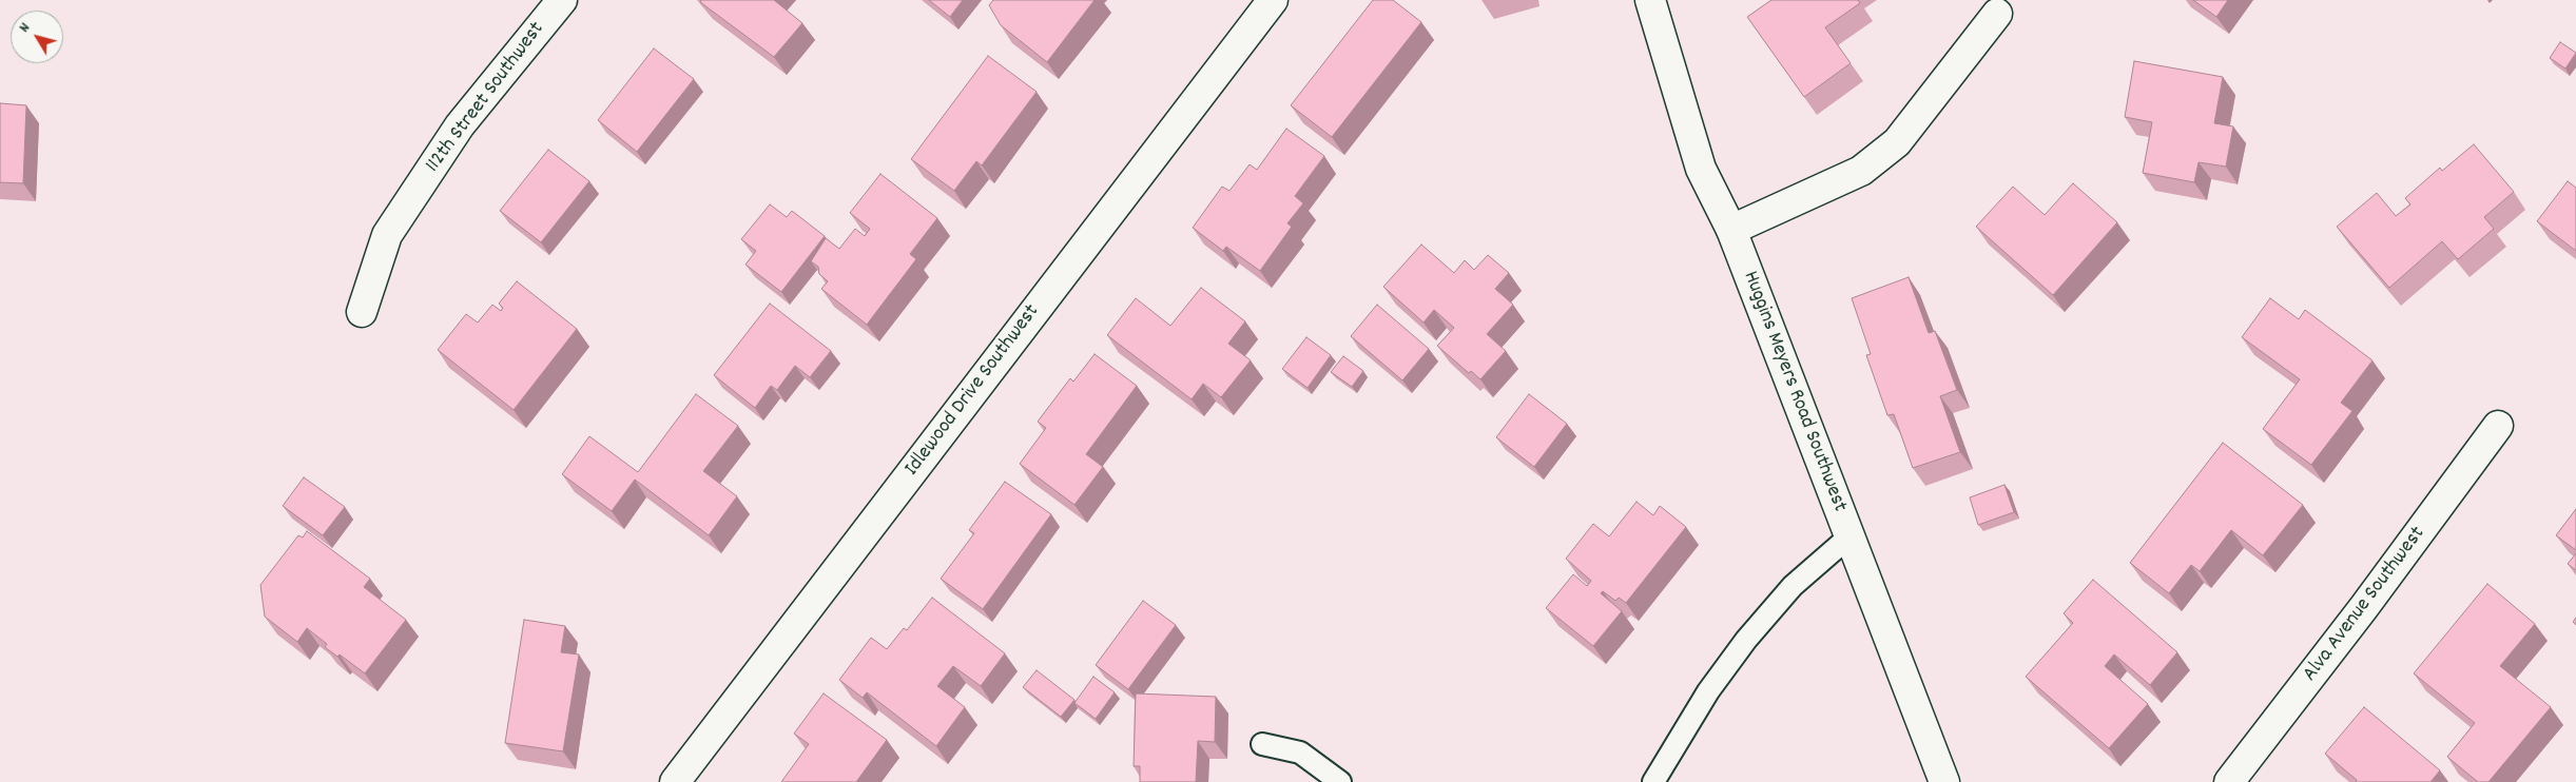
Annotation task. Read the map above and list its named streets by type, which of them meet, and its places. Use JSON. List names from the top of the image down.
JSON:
{
  "streets": {
    "street": [
      "112th Street Southwest",
      "Idlewood Drive Southwest",
      "Huggins Meyers Road Southwest",
      "Alva Avenue Southwest"
    ]
  },
  "north": "top left"
}
